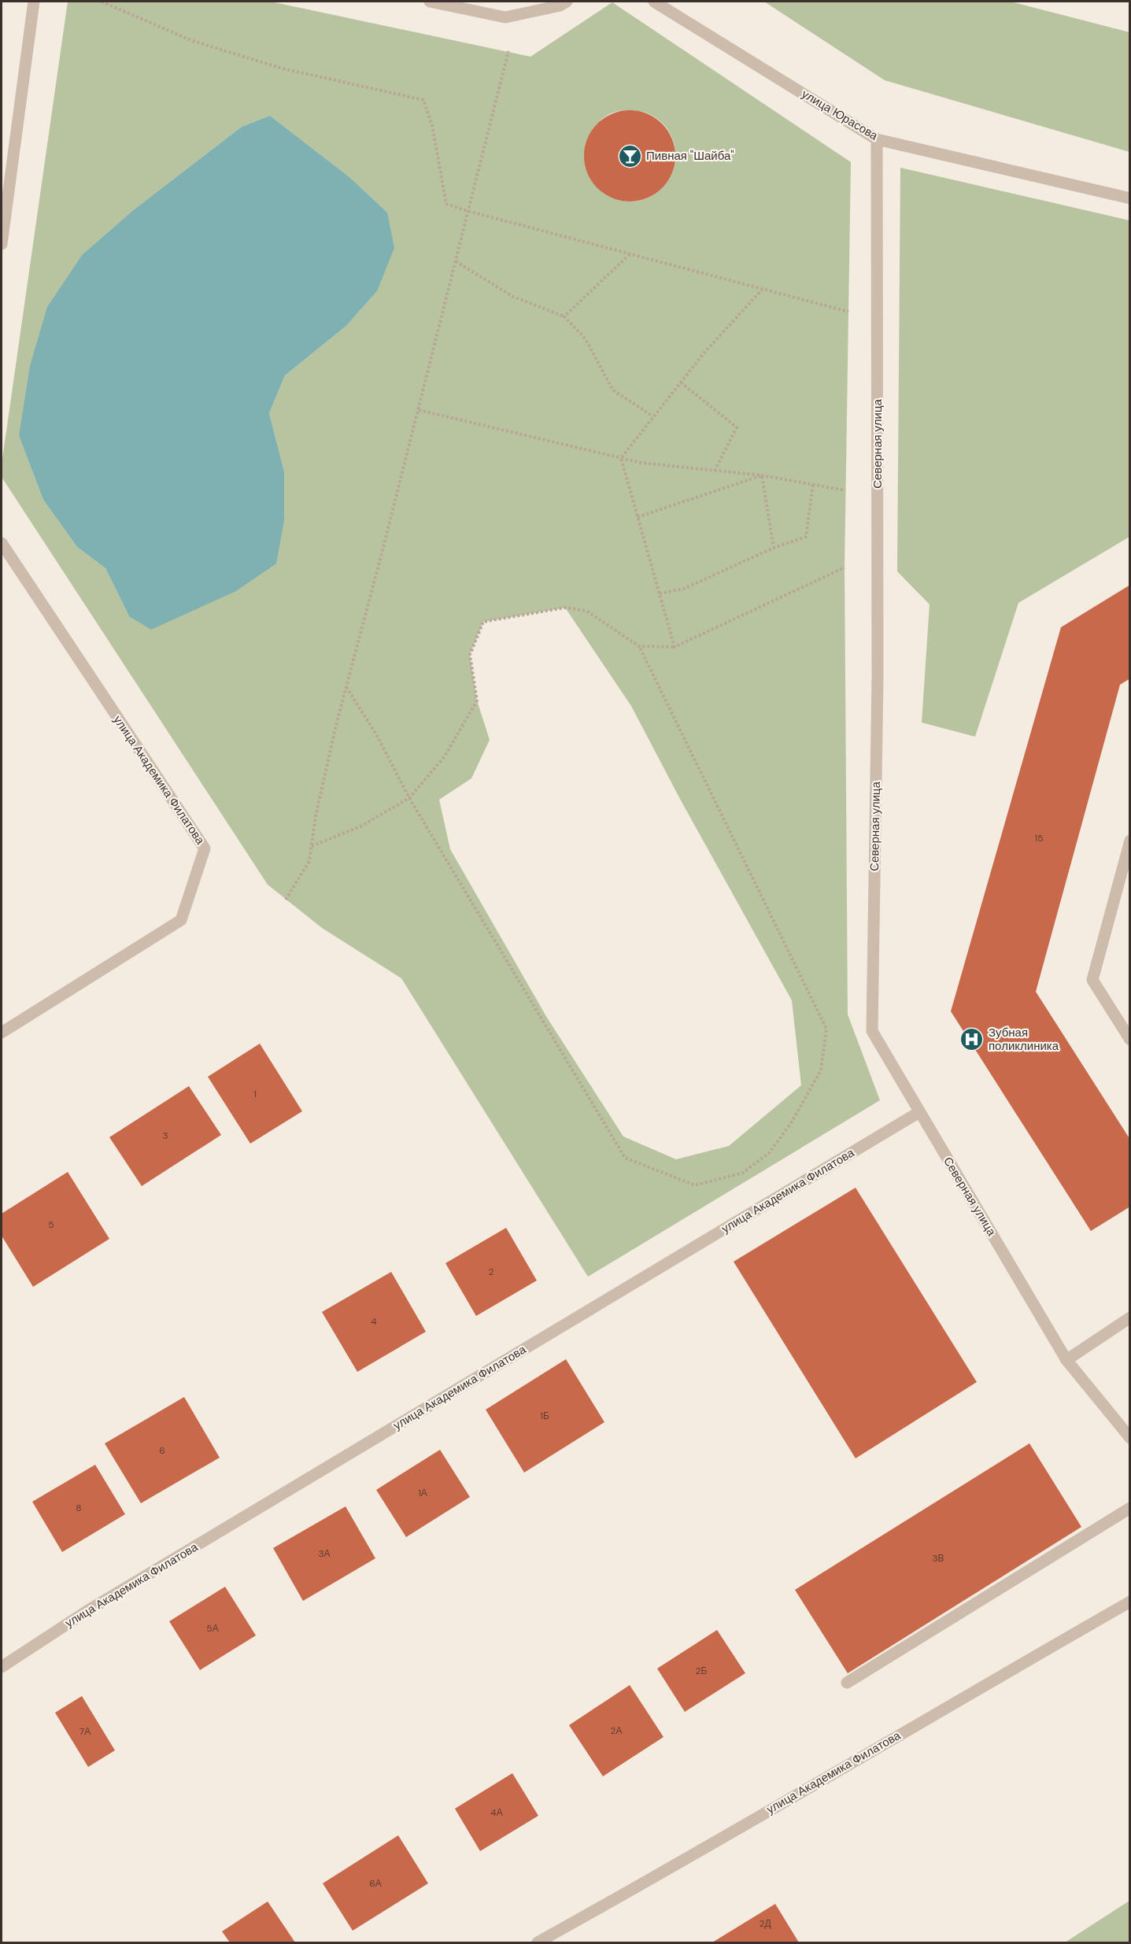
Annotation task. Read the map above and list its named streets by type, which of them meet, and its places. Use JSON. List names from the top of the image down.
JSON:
{
  "streets": {
    "street": ["улица Юрасова", "Северная улица", "улица Академика Филатова"]
  },
  "crossings": [
    ["улица Юрасова", "Северная улица"],
    ["Северная улица", "улица Академика Филатова"]
  ],
  "places": {
    "bar": ["Пивная \"Шайба\""],
    "hospital": ["Зубная поликлиника"]
  },
  "house_numbers": [
    "15",
    "1",
    "3",
    "5",
    "2",
    "4",
    "1Б",
    "6",
    "1А",
    "8",
    "3А",
    "3В",
    "5А",
    "2Б",
    "2А",
    "7А",
    "4А",
    "6А",
    "2Д"
  ]
}
